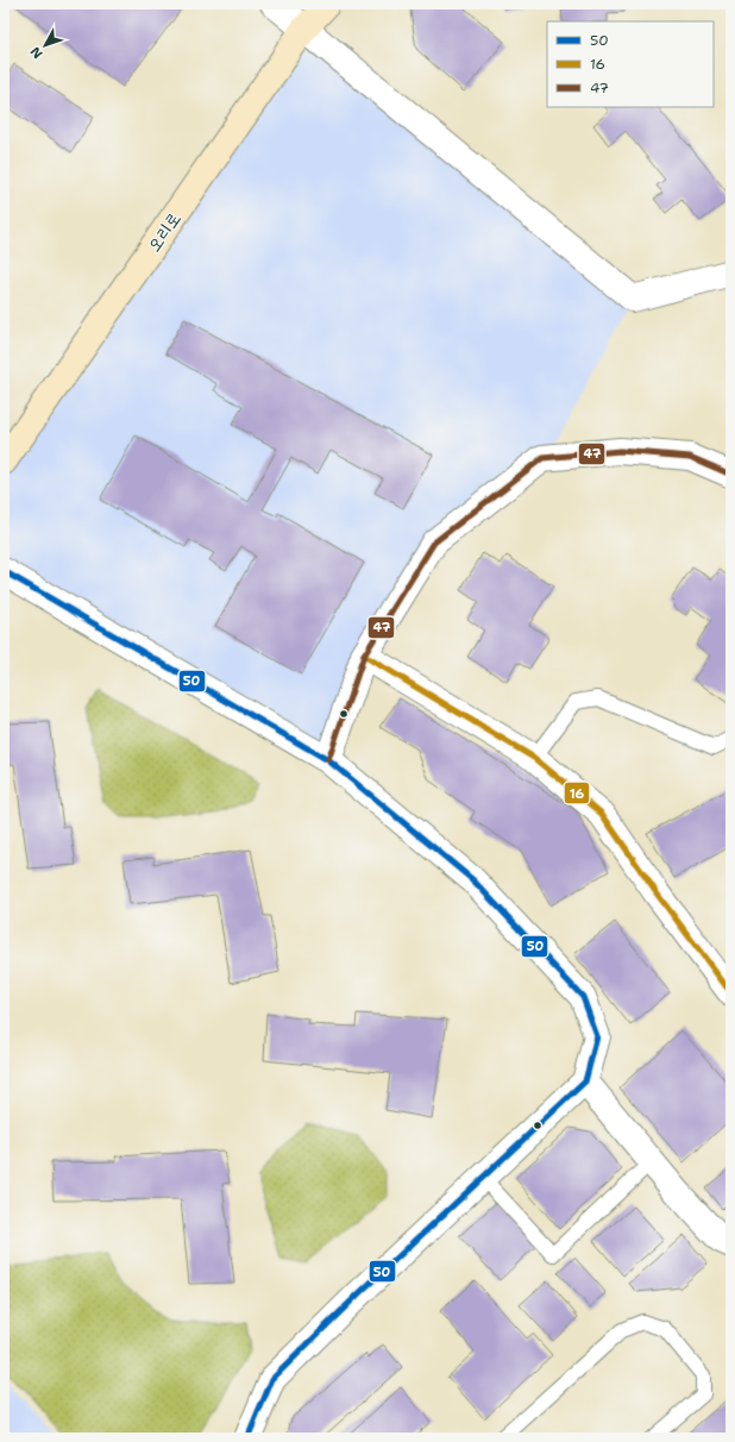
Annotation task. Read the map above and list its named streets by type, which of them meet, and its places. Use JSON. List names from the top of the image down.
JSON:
{
  "streets": {
    "main road": ["오리로"]
  },
  "lines": ["transit line 47", "transit line 50", "transit line 16"],
  "legend": ["50", "16", "47"],
  "north": "bottom left"
}
